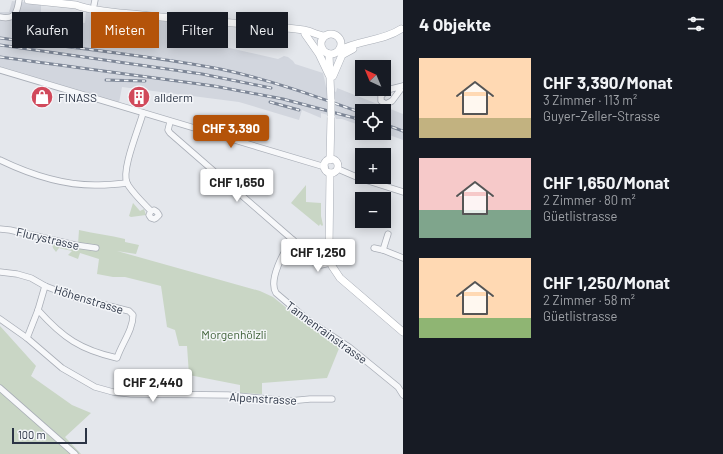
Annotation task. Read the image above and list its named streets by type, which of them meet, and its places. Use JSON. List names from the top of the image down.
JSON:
{
  "streets": {
    "street": [
      "Flurystrasse",
      "Höhenstrasse",
      "Tannenrainstrasse",
      "Alpenstrasse"
    ]
  },
  "crossings": [
    ["Höhenstrasse", "Alpenstrasse"]
  ],
  "parks": ["Morgenhölzli"],
  "places": {
    "shop": ["FINASS"],
    "building": ["allderm"]
  },
  "scale_bar": "100 m",
  "north": "top left",
  "page": {
    "heading": "4 Objekte",
    "chip": [
      "Kaufen",
      "Mieten",
      "Filter",
      "Neu"
    ],
    "list": [
      {
        "name": "CHF 3,390/Monat",
        "note": "3 Zimmer · 113 m² · Guyer-Zeller-Strasse"
      },
      {
        "name": "CHF 1,650/Monat",
        "note": "2 Zimmer · 80 m² · Güetlistrasse"
      },
      {
        "name": "CHF 1,250/Monat",
        "note": "2 Zimmer · 58 m² · Güetlistrasse"
      }
    ],
    "map_buttons": ["+", "−"],
    "price": [
      "CHF 3,390",
      "CHF 1,650",
      "CHF 1,250",
      "CHF 2,440"
    ],
    "scale": "100 m"
  }
}
